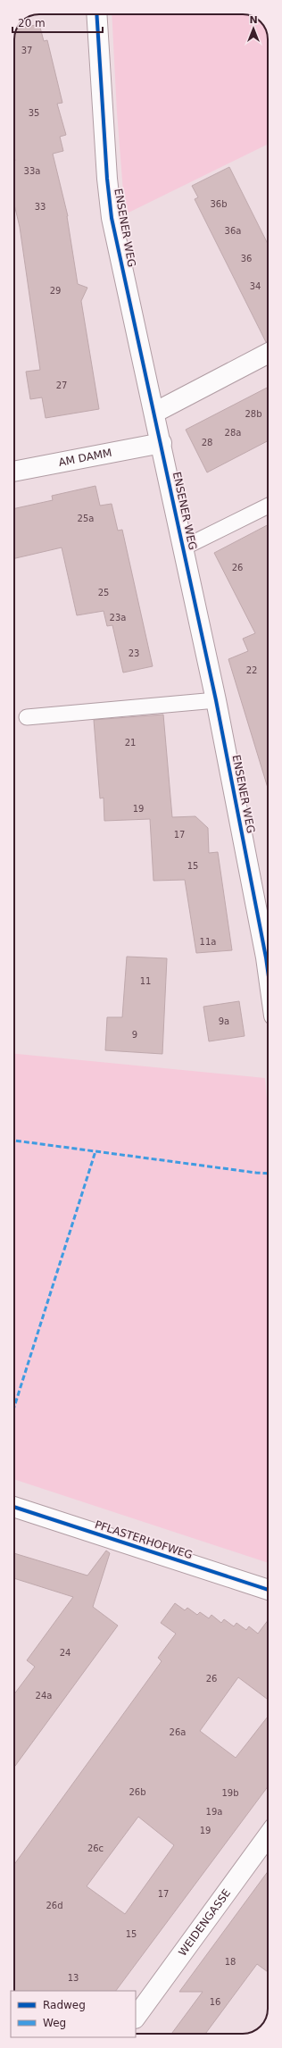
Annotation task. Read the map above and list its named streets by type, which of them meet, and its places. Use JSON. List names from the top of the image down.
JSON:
{
  "streets": {
    "street": [
      "ENSENER WEG",
      "AM DAMM",
      "PFLASTERHOFWEG",
      "WEIDENGASSE"
    ]
  },
  "crossings": [
    ["ENSENER WEG", "AM DAMM"]
  ],
  "house_numbers": [
    "37",
    "35",
    "33a",
    "36b",
    "33",
    "36a",
    "36",
    "34",
    "29",
    "27",
    "28b",
    "28a",
    "28",
    "25a",
    "26",
    "25",
    "23a",
    "23",
    "22",
    "21",
    "19",
    "17",
    "15",
    "11a",
    "11",
    "9a",
    "9",
    "24",
    "26",
    "24a",
    "26a",
    "26b",
    "19b",
    "19a",
    "19",
    "26c",
    "17",
    "26d",
    "15",
    "18",
    "13",
    "16"
  ],
  "legend": ["Radweg", "Weg"],
  "scale_bar": "20 m",
  "north": "top"
}
